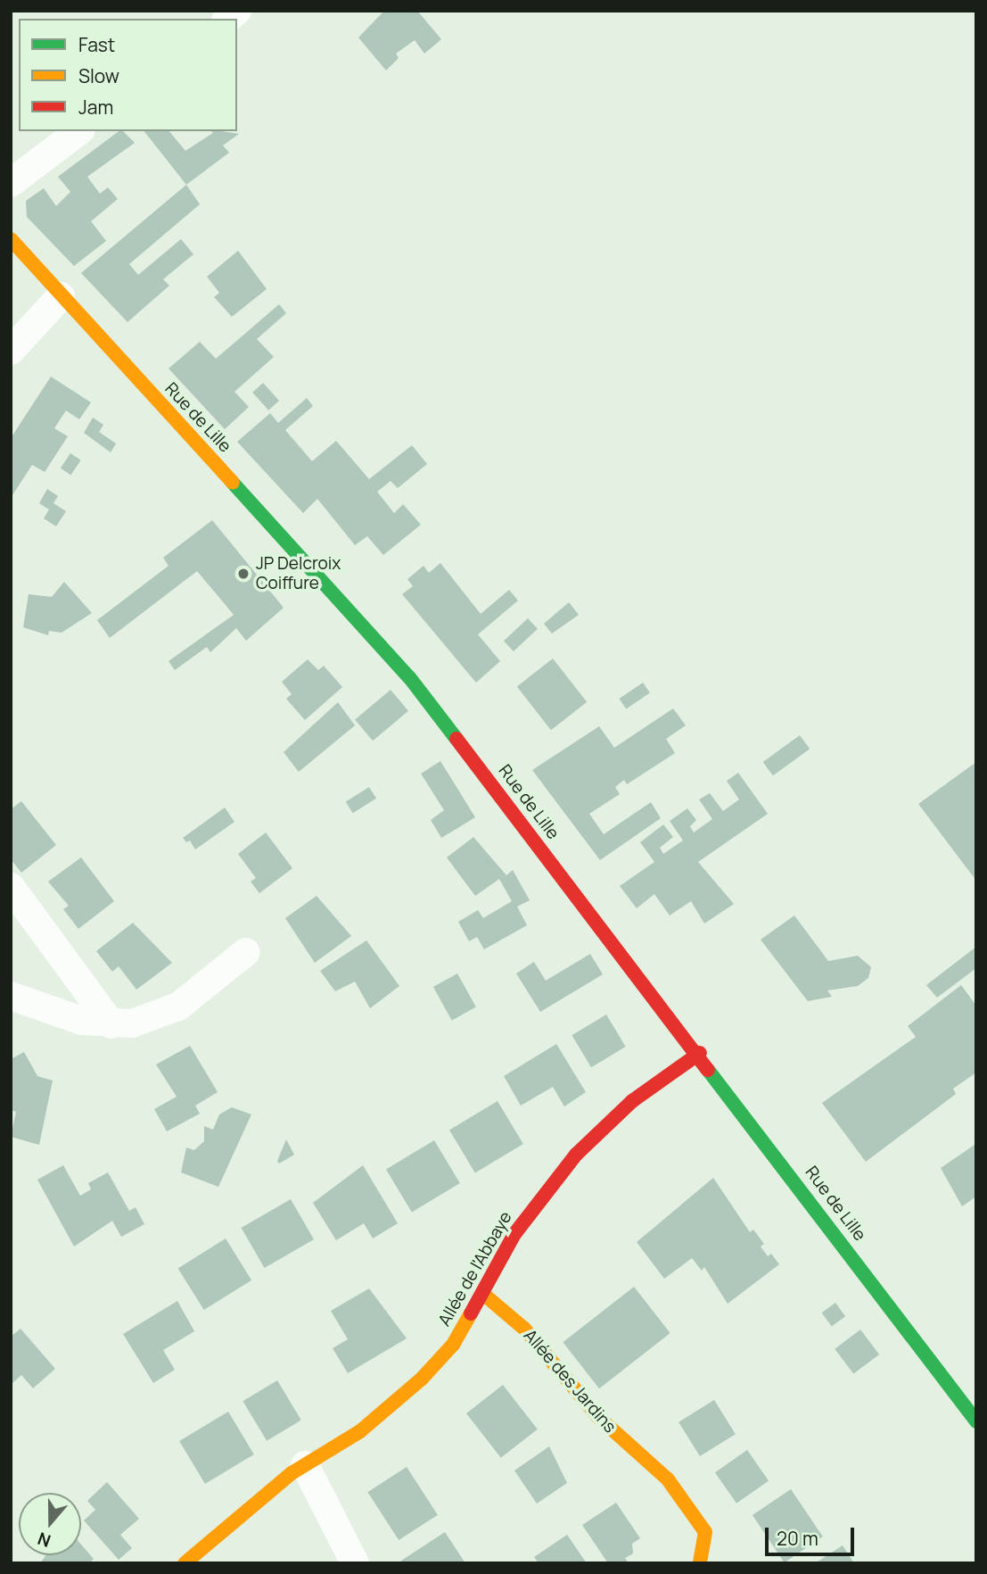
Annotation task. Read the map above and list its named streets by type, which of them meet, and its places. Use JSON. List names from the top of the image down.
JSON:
{
  "streets": {
    "main road": ["Rue de Lille", "Allée de l'Abbaye", "Allée des Jardins"]
  },
  "crossings": [
    ["Rue de Lille", "Allée de l'Abbaye"],
    ["Allée de l'Abbaye", "Allée des Jardins"]
  ],
  "places": ["JP Delcroix Coiffure"],
  "legend": ["Fast", "Slow", "Jam"],
  "scale_bar": "20 m",
  "north": "bottom"
}
